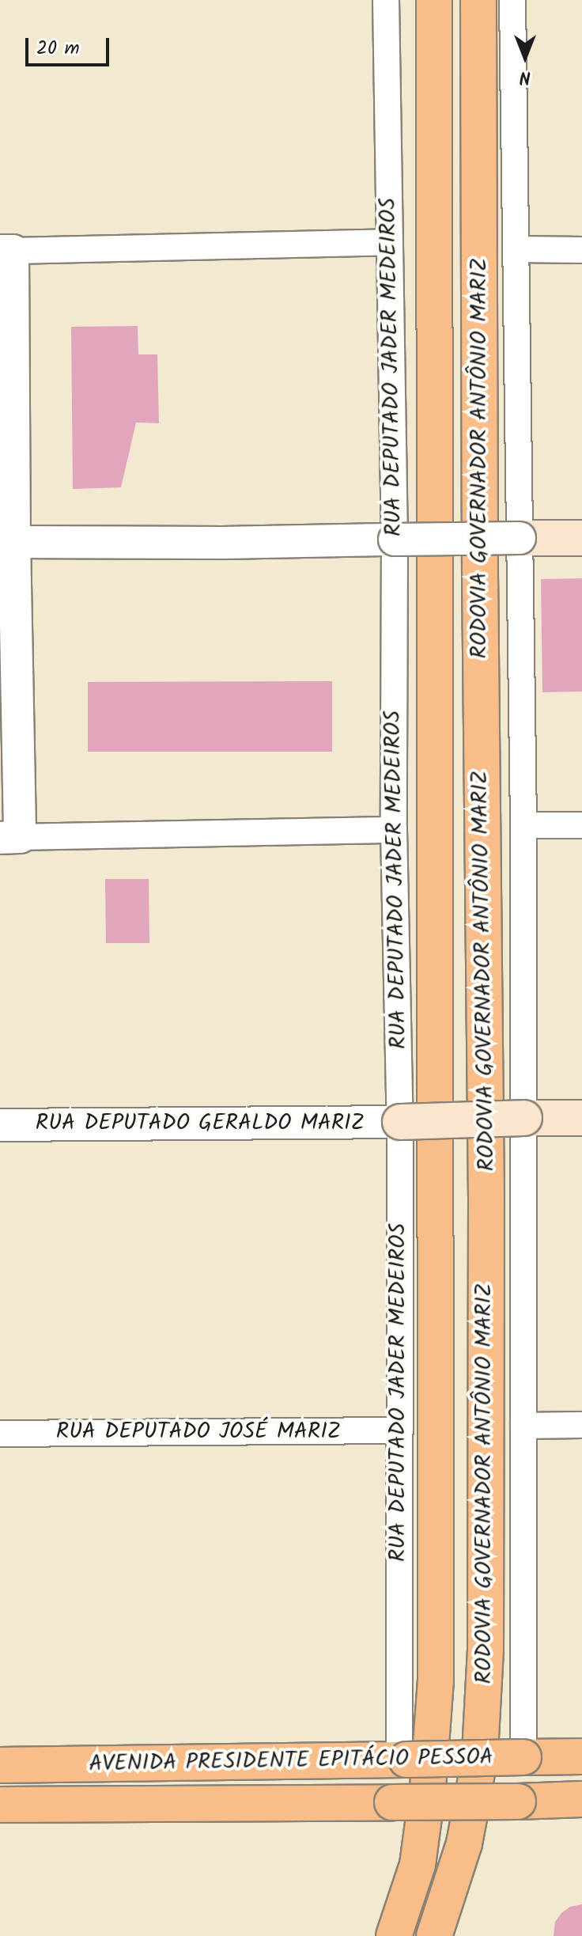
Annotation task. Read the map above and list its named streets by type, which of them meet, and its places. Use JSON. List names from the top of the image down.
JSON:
{
  "streets": {
    "main road": ["RODOVIA GOVERNADOR ANTÔNIO MARIZ", "AVENIDA PRESIDENTE EPITÁCIO PESSOA"],
    "street": ["RUA DEPUTADO JADER MEDEIROS", "RUA DEPUTADO GERALDO MARIZ", "RUA DEPUTADO JOSÉ MARIZ"]
  },
  "crossings": [
    ["RUA DEPUTADO JADER MEDEIROS", "RUA DEPUTADO GERALDO MARIZ"],
    ["RUA DEPUTADO JADER MEDEIROS", "RUA DEPUTADO JOSÉ MARIZ"],
    ["RUA DEPUTADO JADER MEDEIROS", "AVENIDA PRESIDENTE EPITÁCIO PESSOA"]
  ],
  "scale_bar": "20 m",
  "north": "bottom"
}
